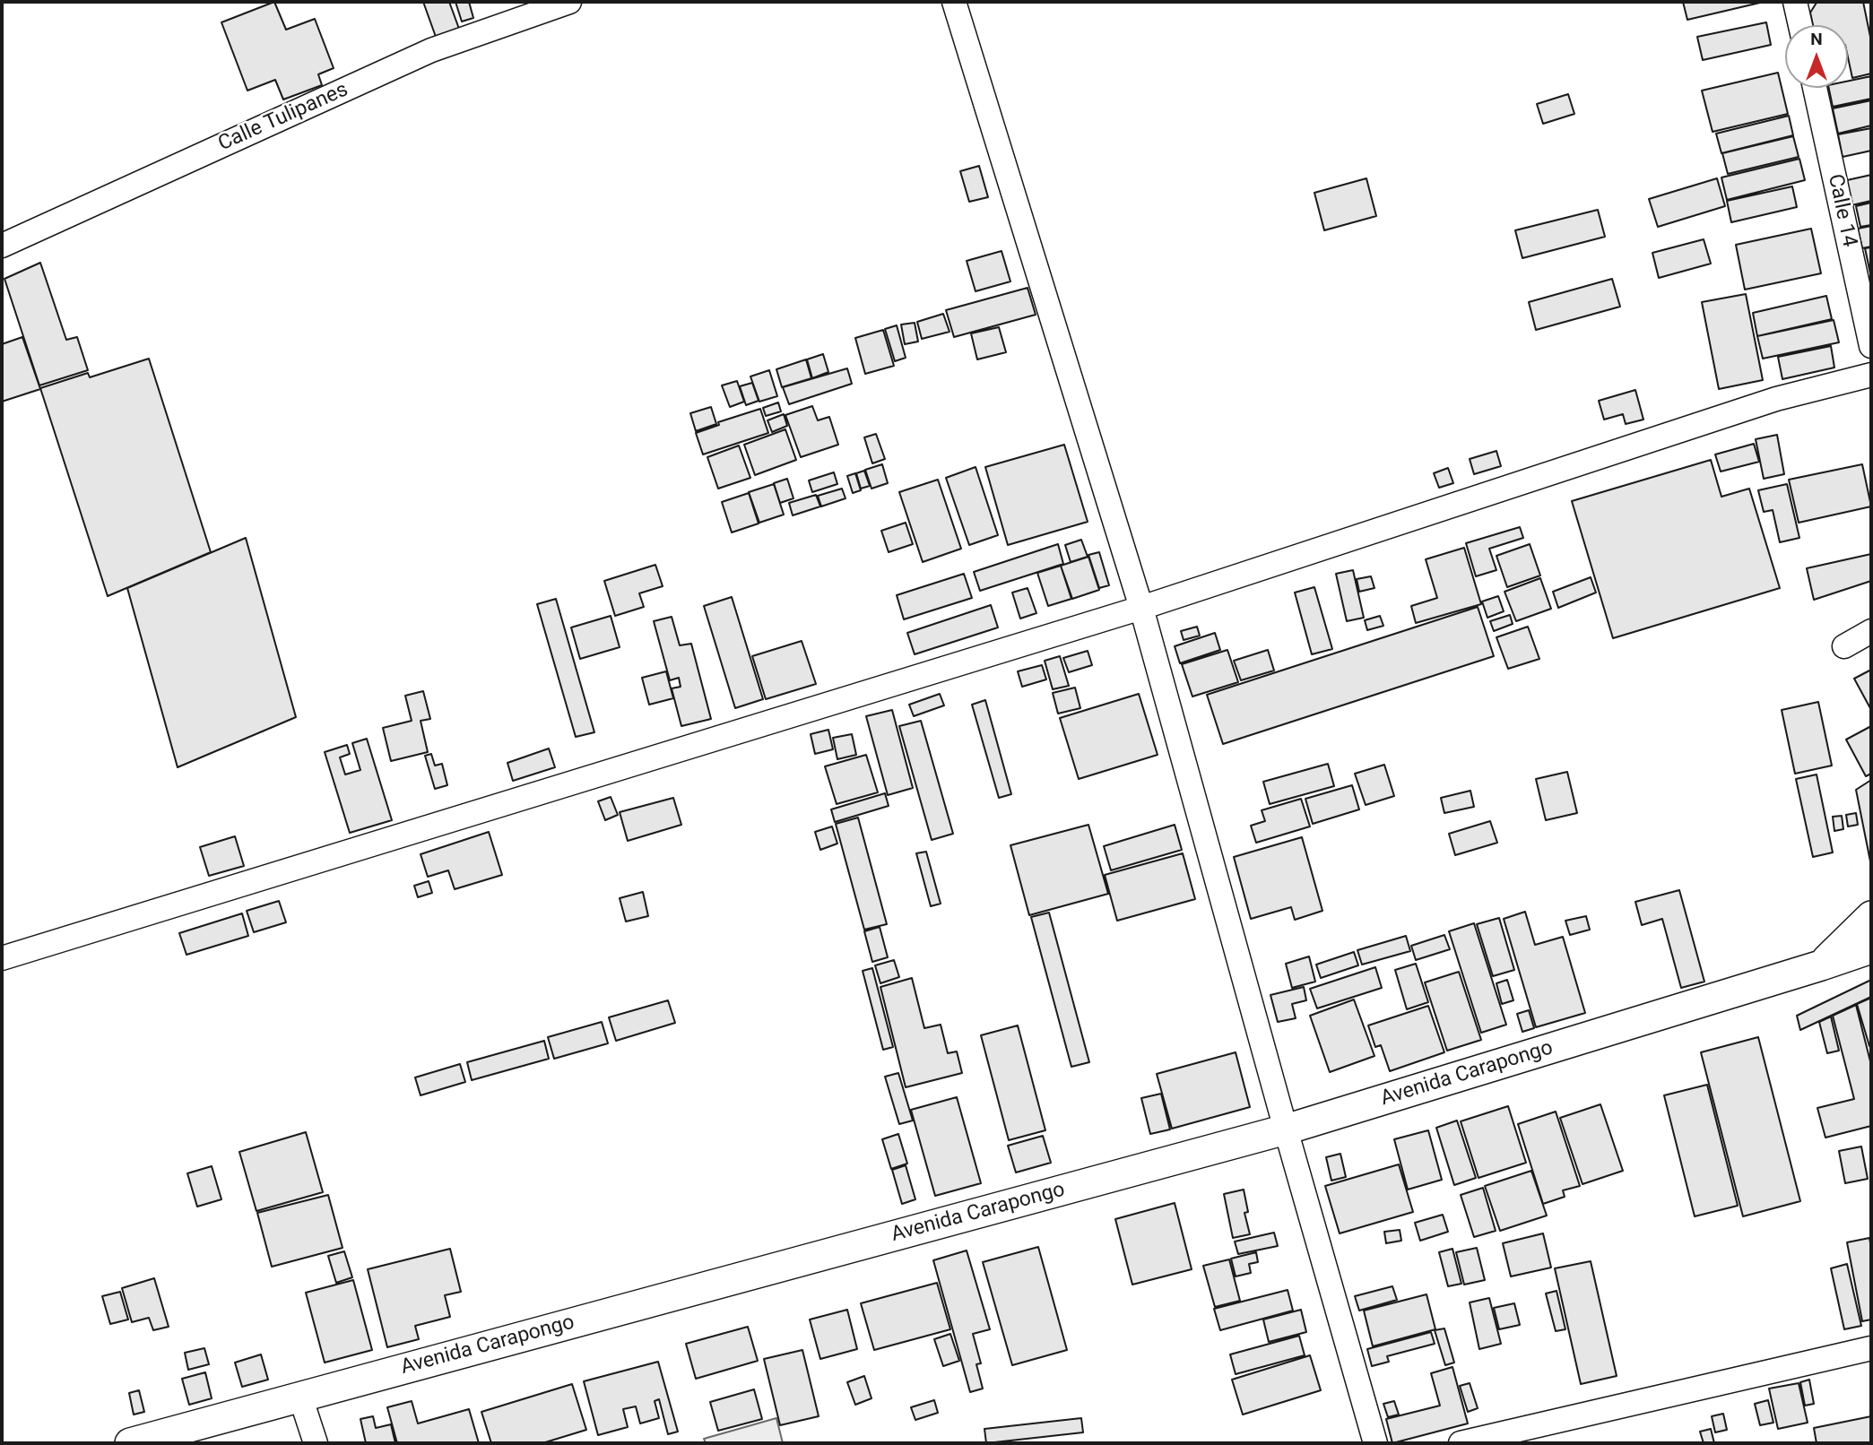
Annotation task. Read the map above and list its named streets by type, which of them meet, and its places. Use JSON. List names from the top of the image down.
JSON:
{
  "streets": {
    "street": ["Calle Tulipanes", "Calle 14", "Avenida Carapongo"]
  },
  "north": "top"
}
